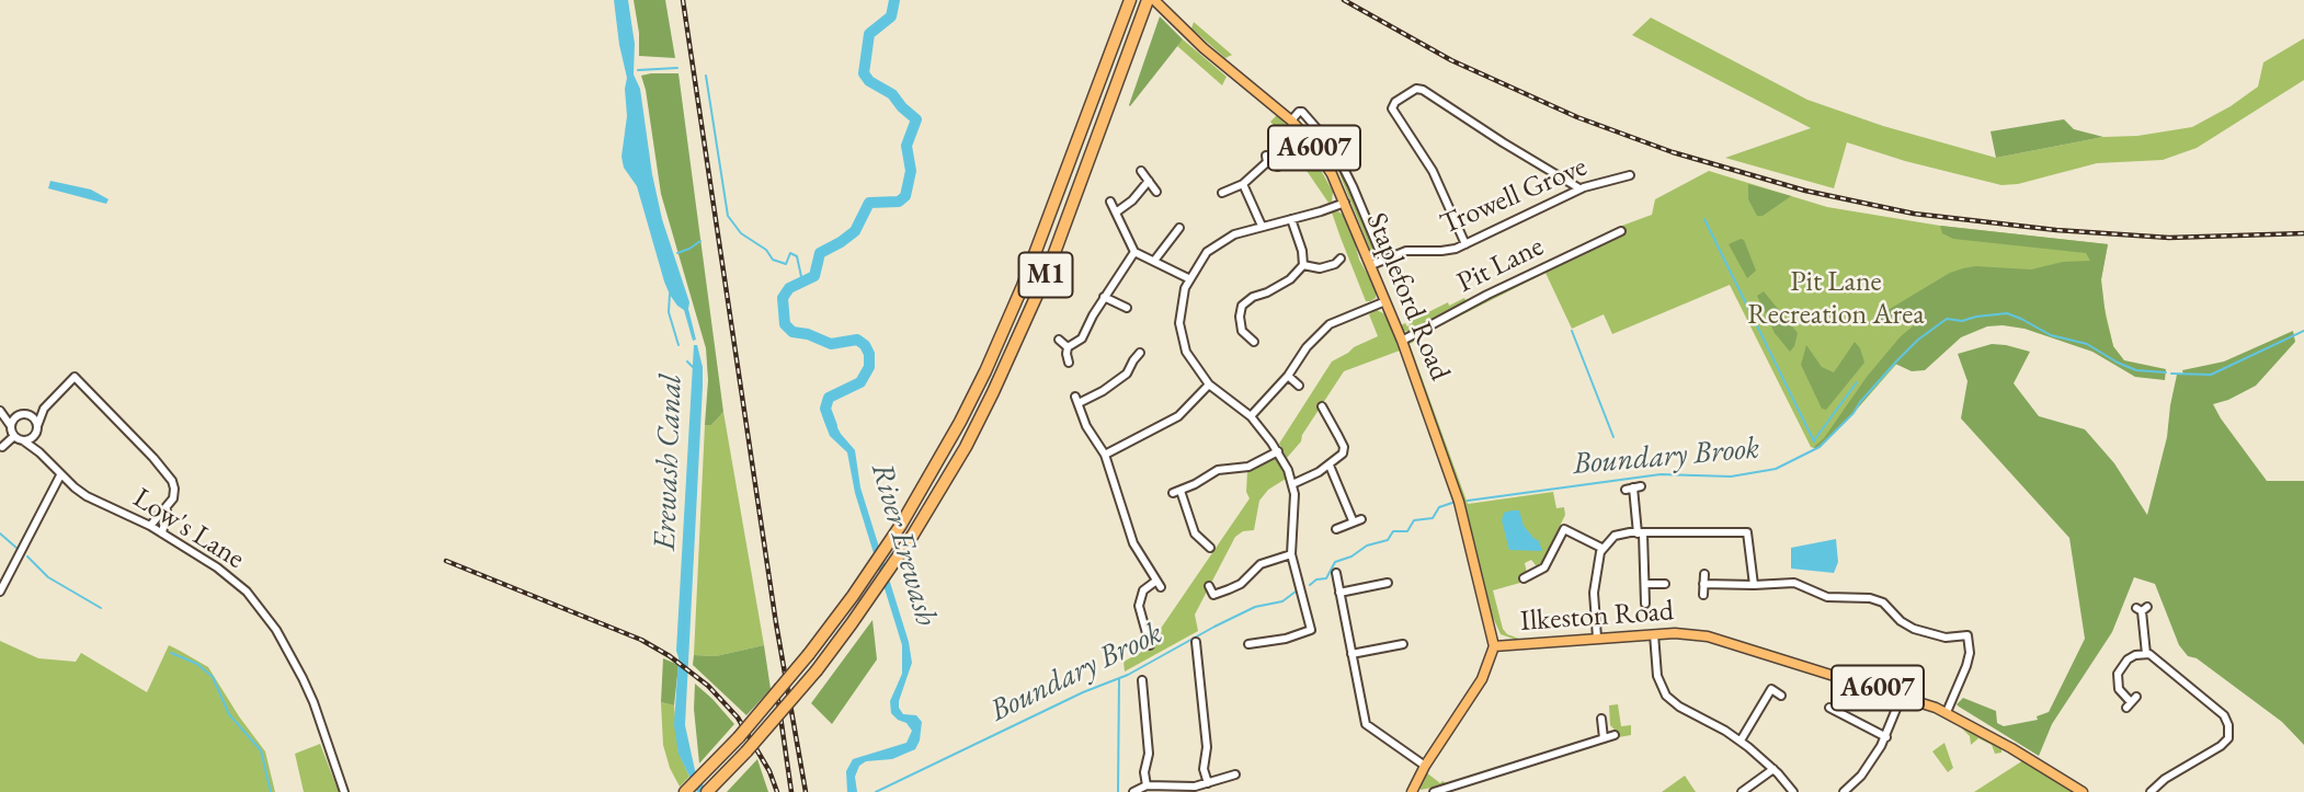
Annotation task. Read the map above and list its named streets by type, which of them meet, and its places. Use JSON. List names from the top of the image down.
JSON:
{
  "streets": {
    "highway": ["M1"],
    "main road": ["A6007", "Stapleford Road", "Ilkeston Road"],
    "street": ["Trowell Grove", "Pit Lane", "Low's Lane"]
  },
  "crossings": [
    ["Trowell Grove", "Stapleford Road"],
    ["Pit Lane", "Stapleford Road"],
    ["M1", "Stapleford Road"],
    ["Stapleford Road", "Ilkeston Road"]
  ],
  "water": ["Boundary Brook", "Erewash Canal", "River Erewash"],
  "parks": ["Pit Lane Recreation Area"]
}
